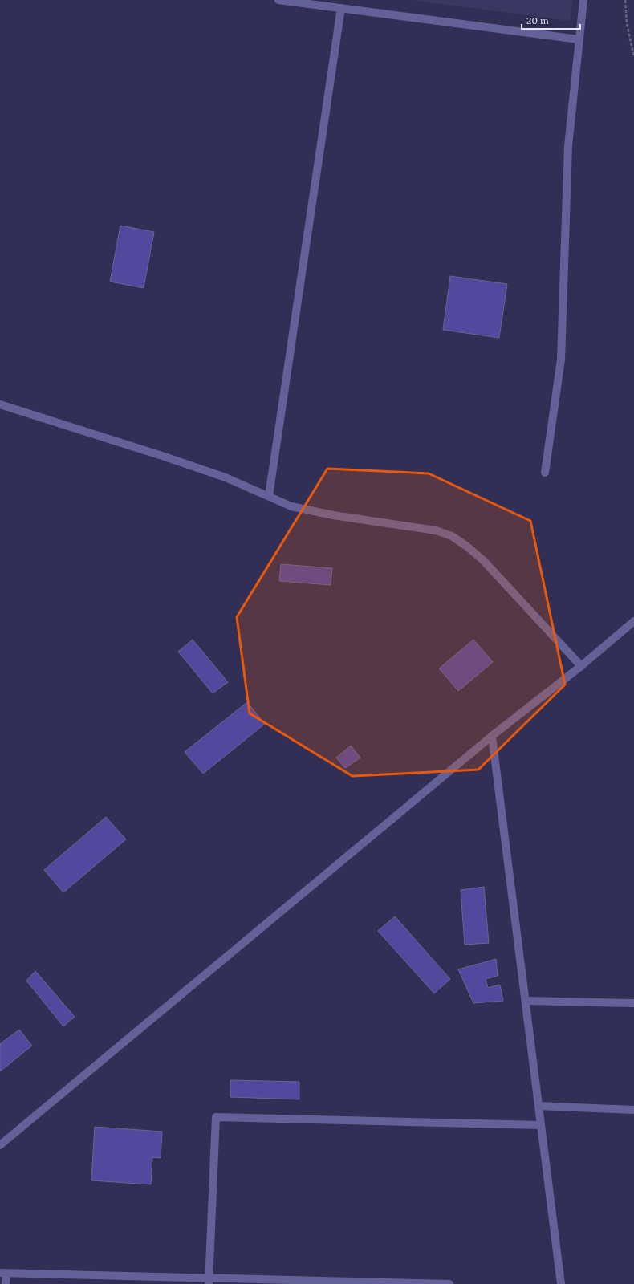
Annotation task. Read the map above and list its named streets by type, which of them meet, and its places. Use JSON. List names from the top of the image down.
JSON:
{
  "scale_bar": "20 m"
}
